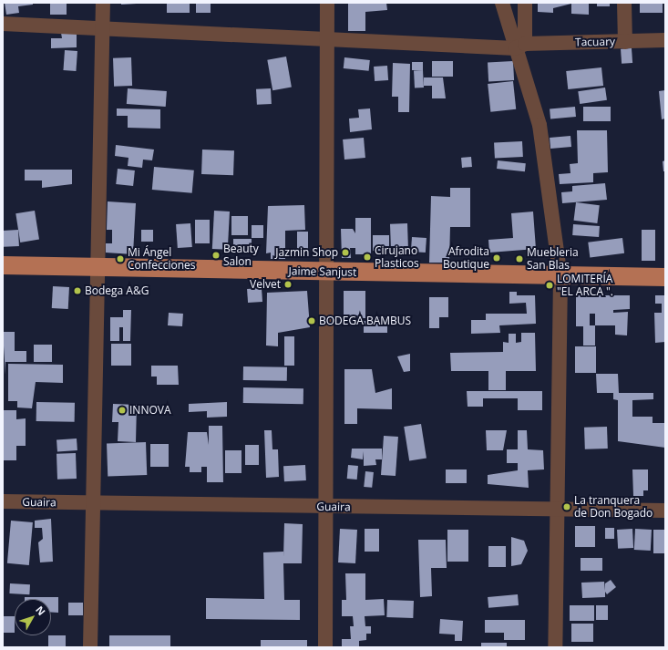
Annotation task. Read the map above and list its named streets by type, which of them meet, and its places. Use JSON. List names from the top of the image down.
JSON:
{
  "streets": {
    "main road": ["Jaime Sanjust"],
    "street": ["Tacuary", "Guaira"]
  },
  "places": [
    "Jazmin Shop",
    "Beauty Salon",
    "Cirujano Plasticos",
    "Afrodita Boutique",
    "Mi Ángel Confecciones",
    "Muebleria San Blas",
    "Velvet",
    "LOMITERÍA \"EL ARCA \".",
    "Bodega A&G",
    "BODEGA BAMBUS",
    "INNOVA",
    "La tranquera de Don Bogado"
  ],
  "north": "top right"
}
